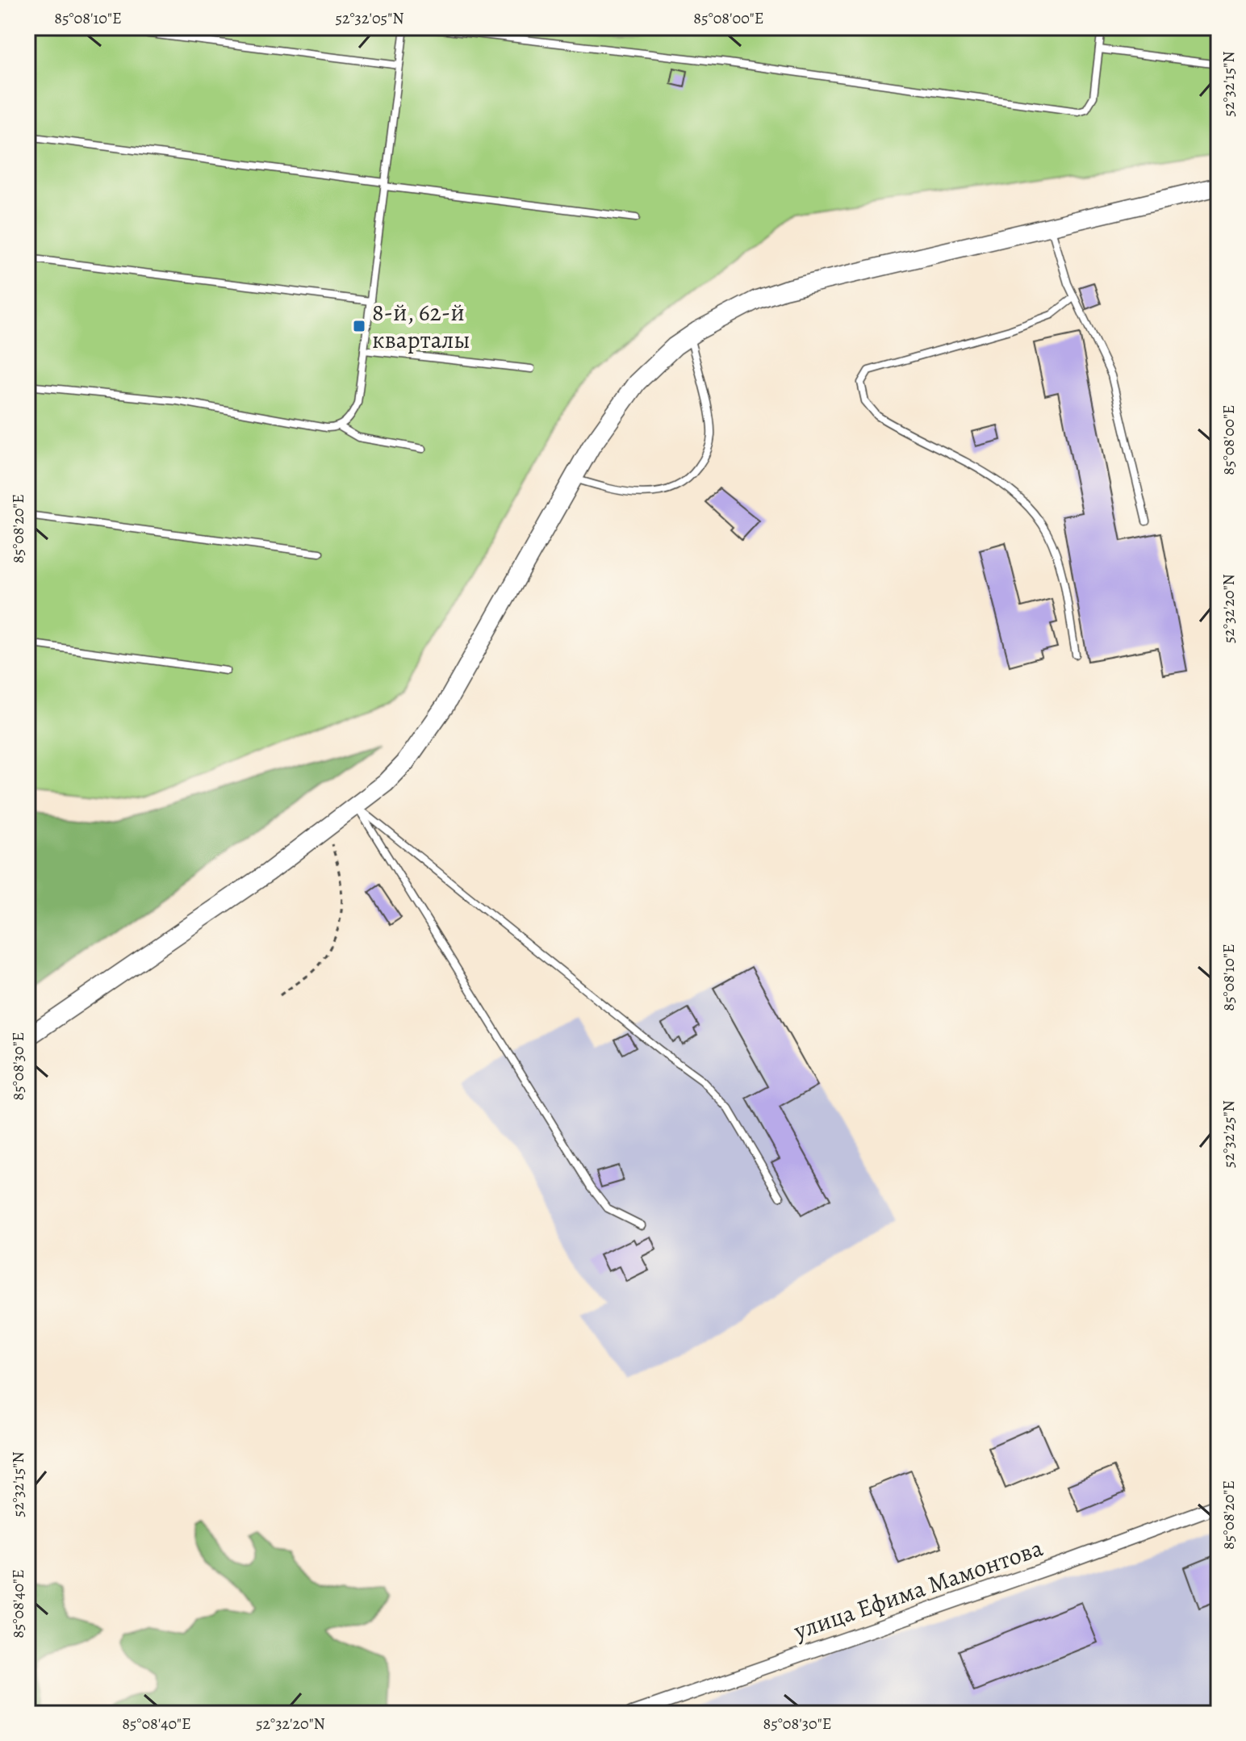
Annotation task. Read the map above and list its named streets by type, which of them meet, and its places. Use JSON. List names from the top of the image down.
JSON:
{
  "streets": {
    "street": ["улица Ефима Мамонтова"]
  },
  "places": {
    "transit": ["8-й, 62-й кварталы"]
  },
  "coordinates": [
    "85°08'10\"E",
    "52°32'05\"N",
    "85°08'00\"E",
    "52°32'15\"N",
    "85°08'20\"E",
    "52°32'20\"N",
    "85°08'30\"E",
    "52°32'25\"N",
    "85°08'40\"E"
  ]
}
